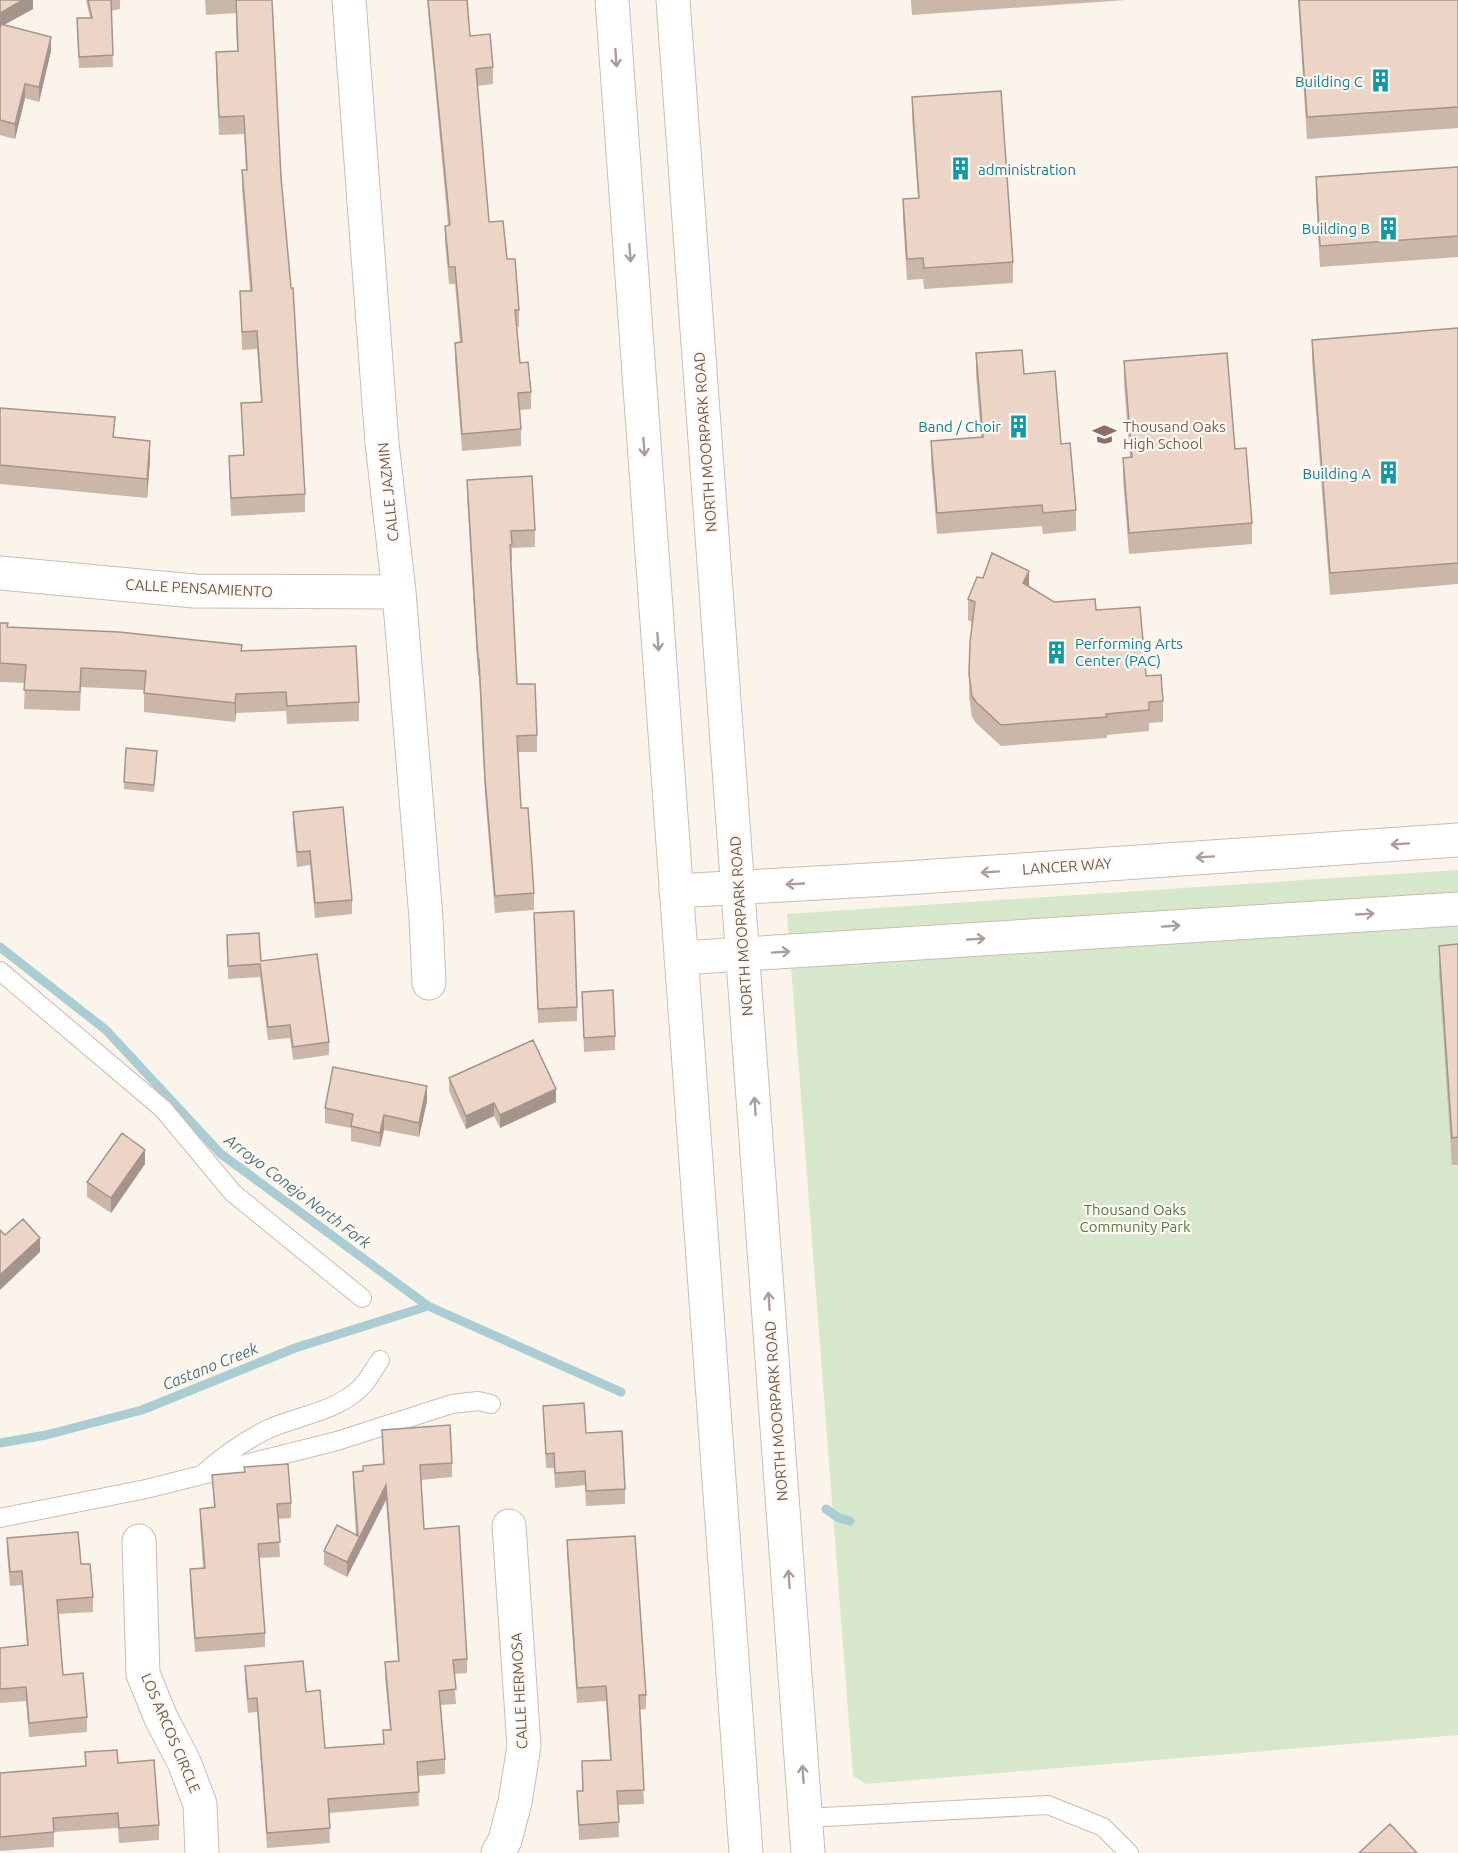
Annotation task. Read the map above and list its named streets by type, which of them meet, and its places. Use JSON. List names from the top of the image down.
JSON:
{
  "streets": {
    "main road": [
      "NORTH MOORPARK ROAD",
      "CALLE JAZMIN",
      "CALLE PENSAMIENTO",
      "LANCER WAY",
      "CALLE HERMOSA",
      "LOS ARCOS CIRCLE"
    ]
  },
  "crossings": [
    ["NORTH MOORPARK ROAD", "LANCER WAY"],
    ["CALLE JAZMIN", "CALLE PENSAMIENTO"]
  ],
  "water": ["Arroyo Conejo North Fork", "Castano Creek"],
  "parks": ["Thousand Oaks Community Park"],
  "places": {
    "building": [
      "Building C",
      "administration",
      "Building B",
      "Band / Choir",
      "Building A",
      "Performing Arts Center (PAC)"
    ],
    "school or university": ["Thousand Oaks High School"]
  }
}
